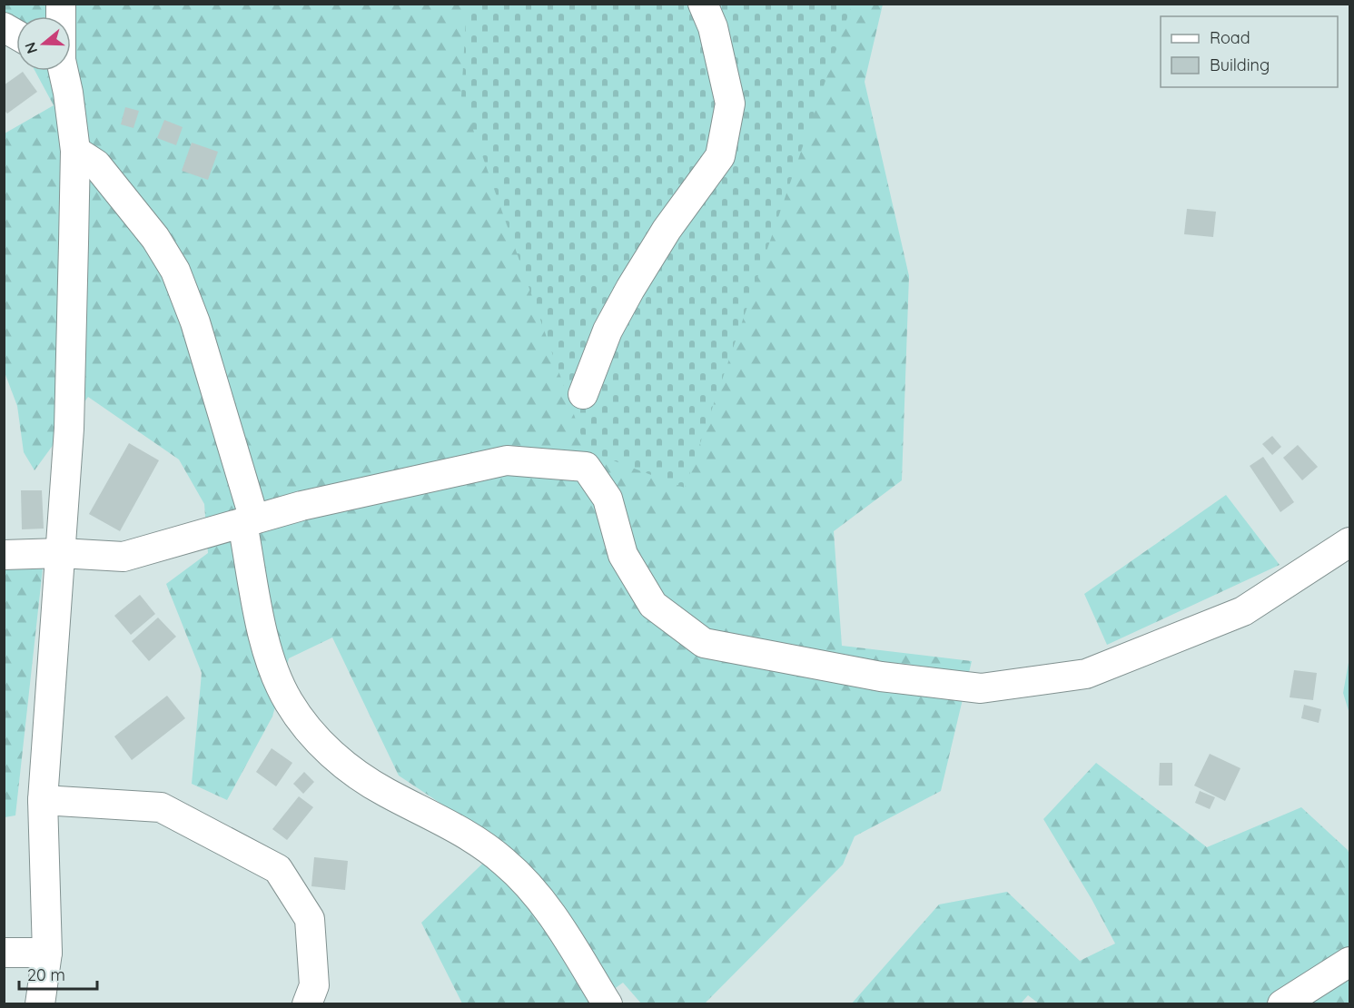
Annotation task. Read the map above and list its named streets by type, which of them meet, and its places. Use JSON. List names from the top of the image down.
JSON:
{
  "legend": ["Road", "Building"],
  "scale_bar": "20 m",
  "north": "left"
}
